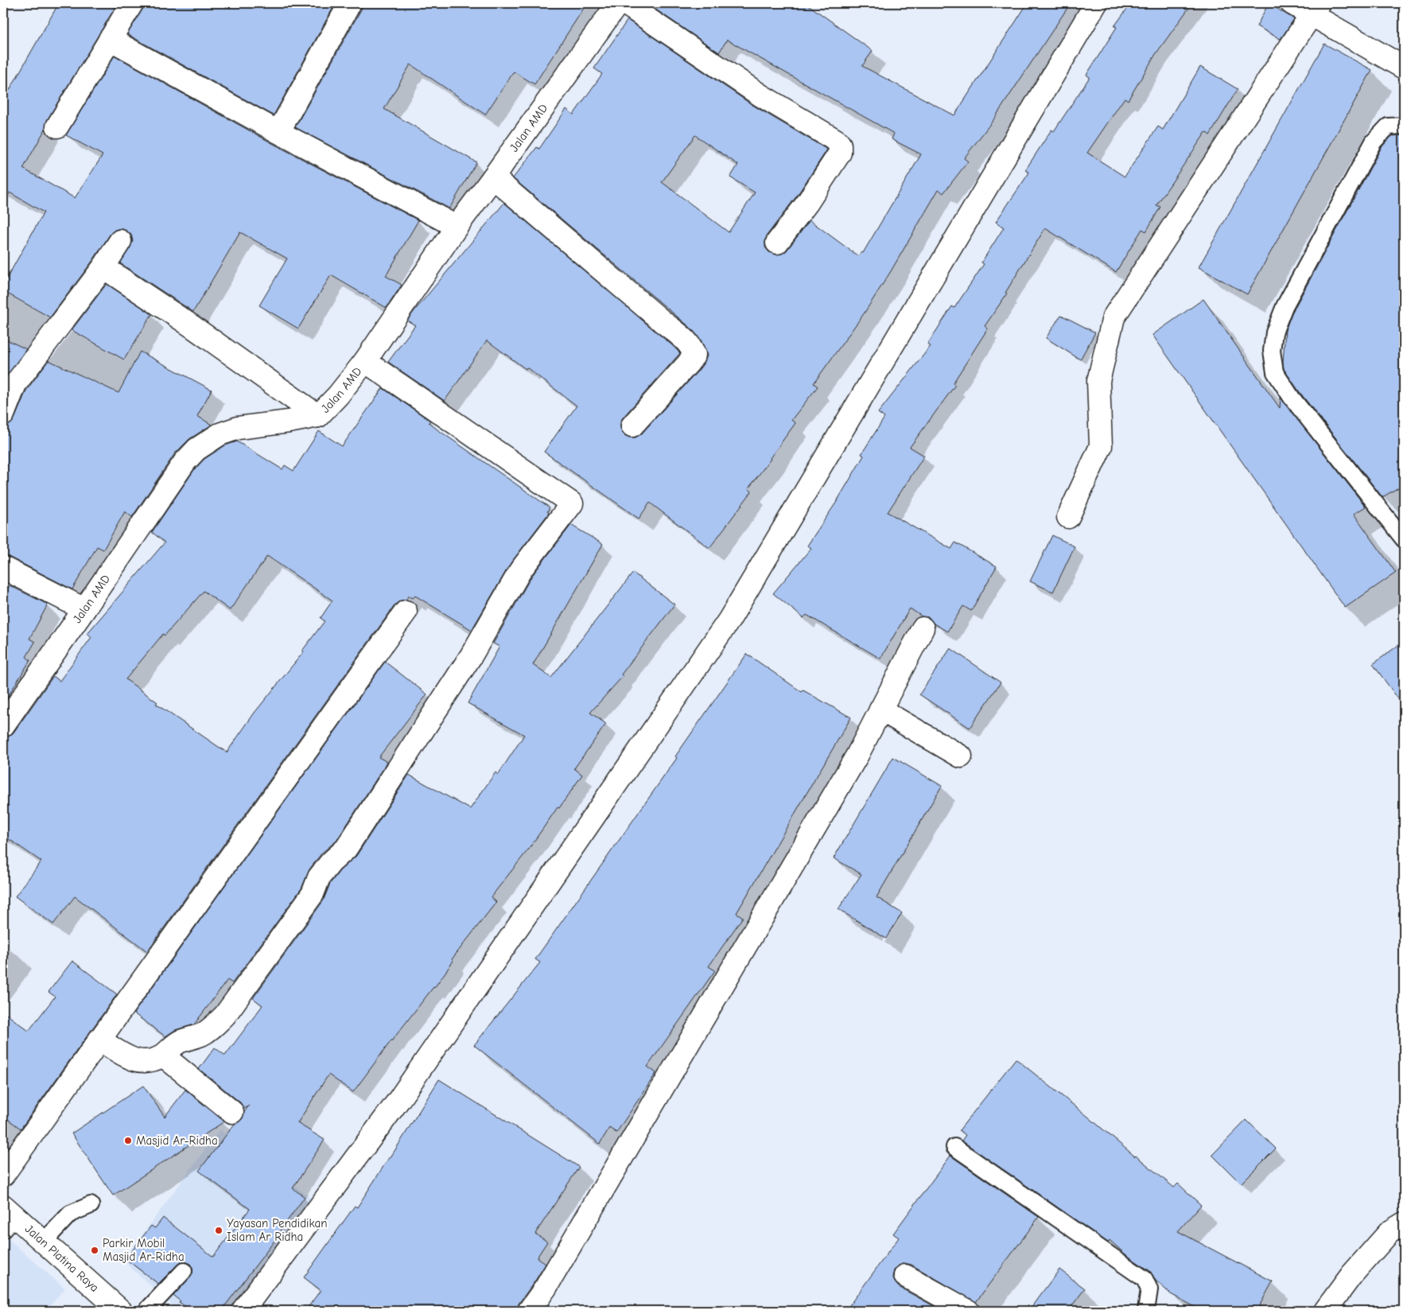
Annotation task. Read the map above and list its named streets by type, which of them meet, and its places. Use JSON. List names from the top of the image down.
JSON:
{
  "streets": {
    "street": ["Jalan AMD", "Jalan Platina Raya"]
  },
  "places": ["Masjid Ar-Ridha", "Yayasan Pendidikan Islam Ar Ridha", "Parkir Mobil Masjid Ar-Ridha"]
}
